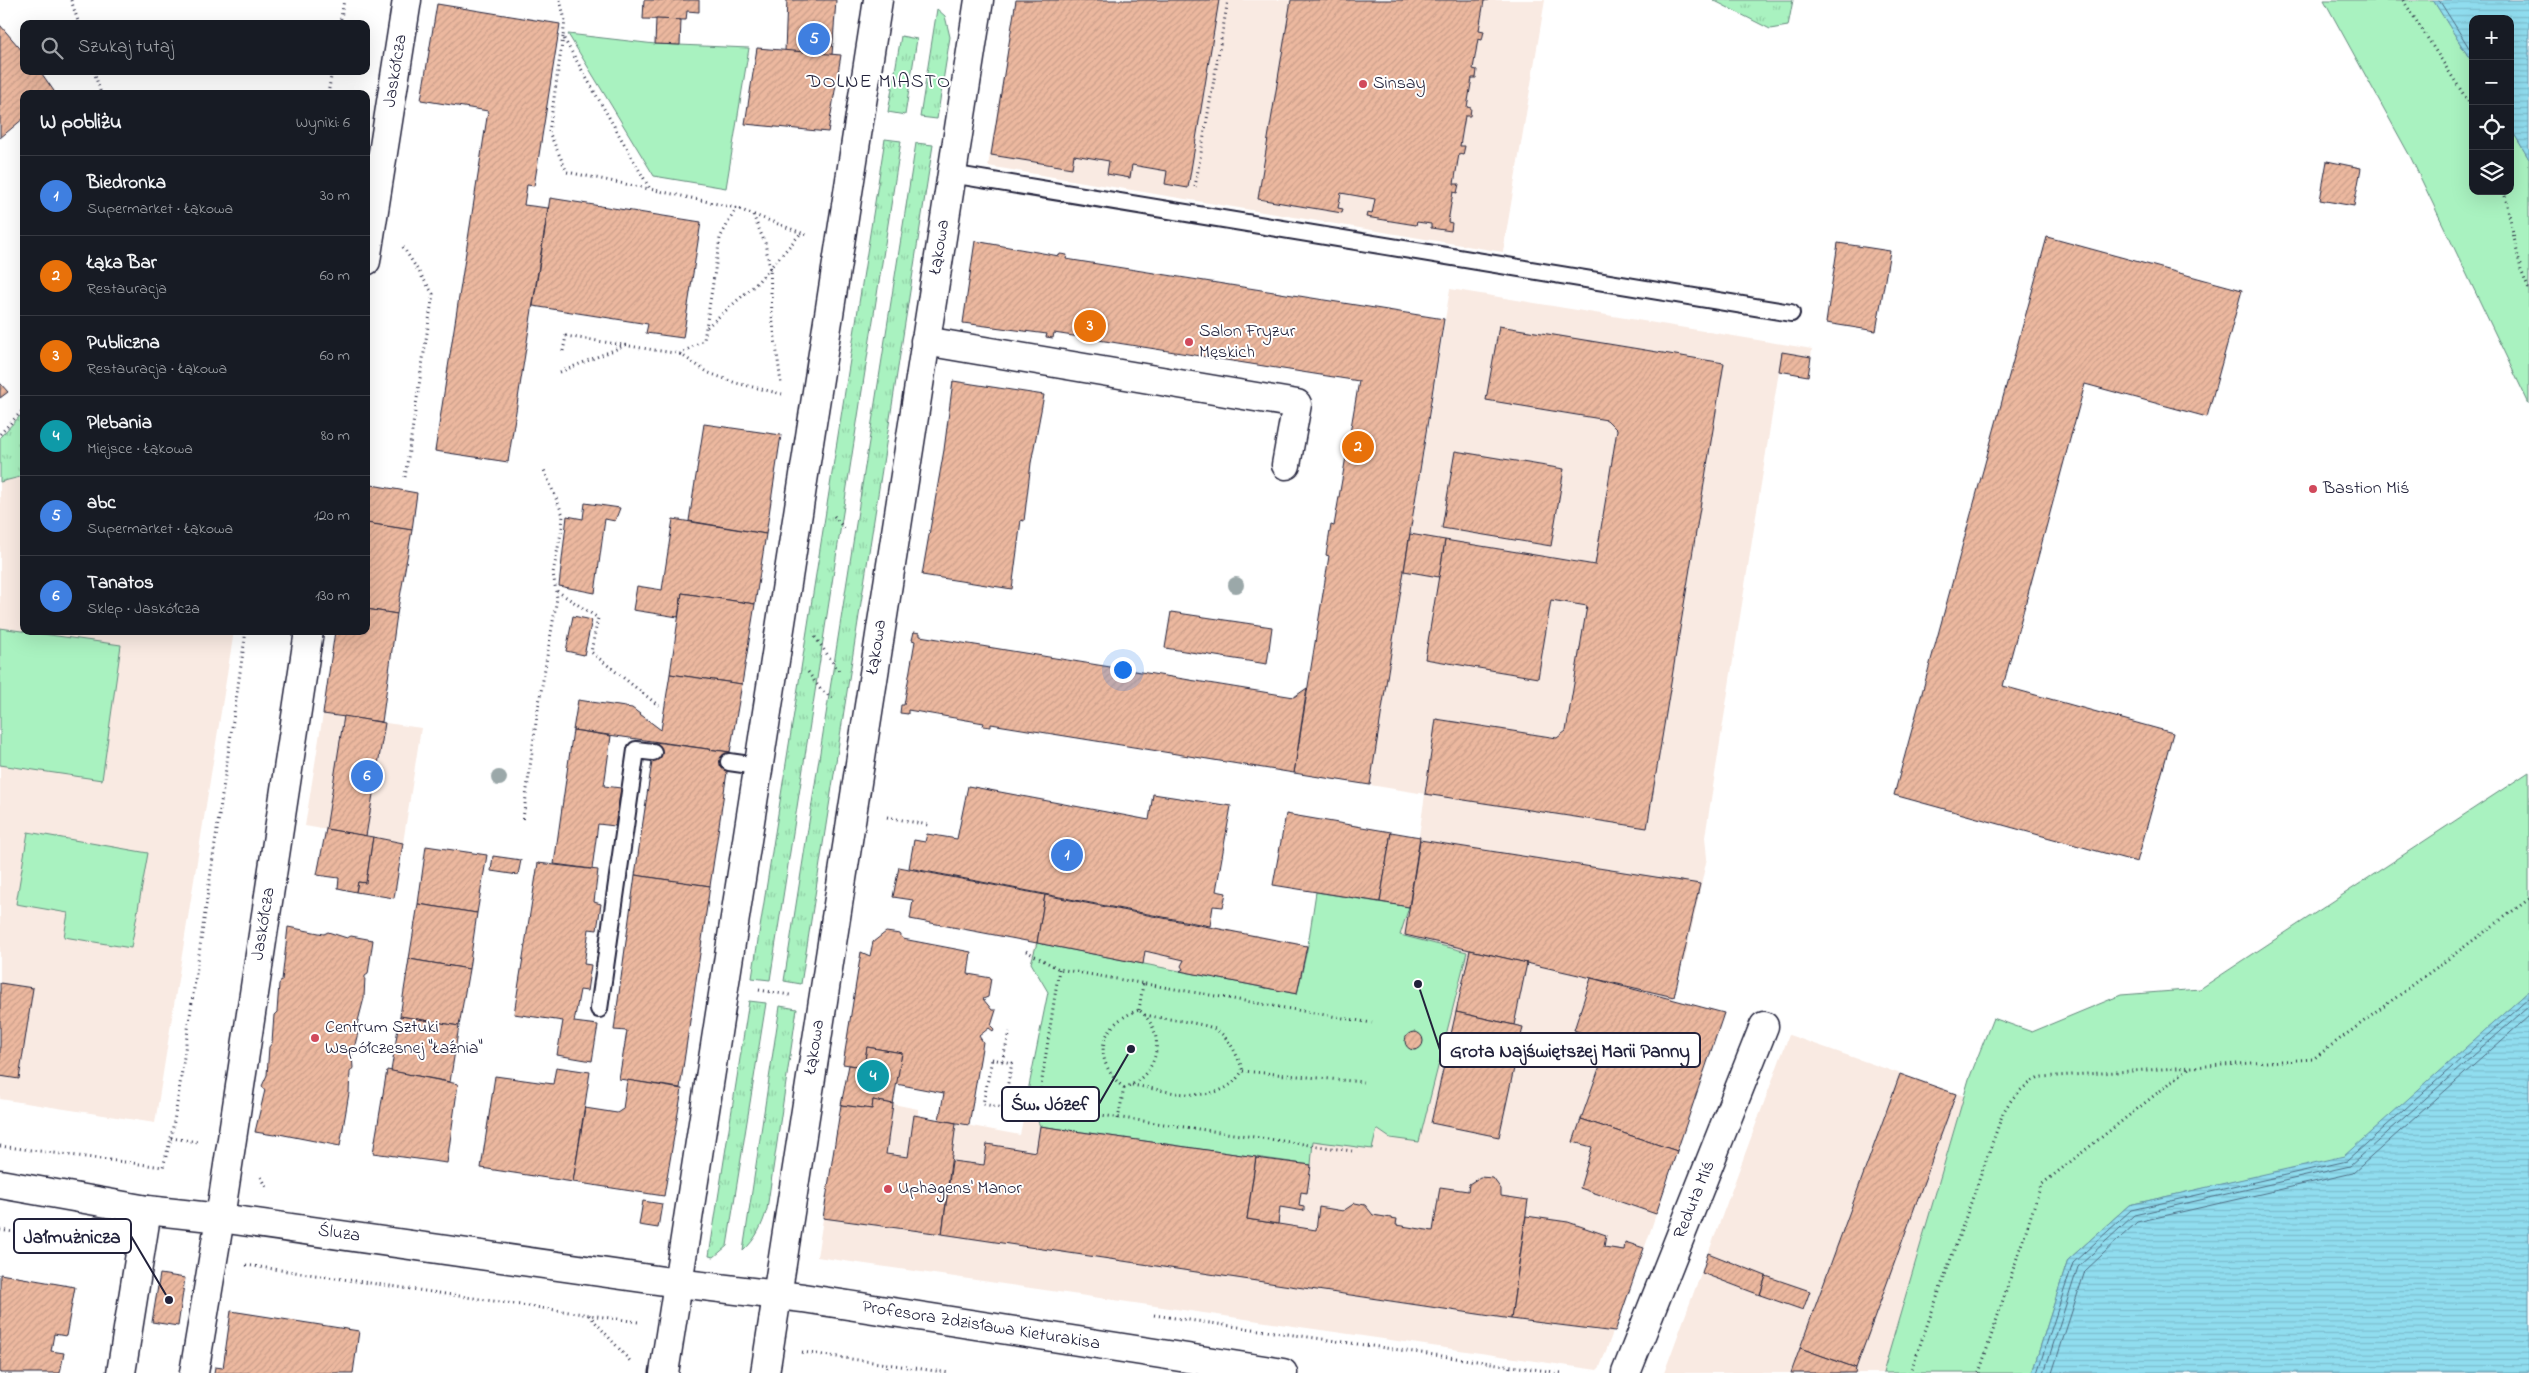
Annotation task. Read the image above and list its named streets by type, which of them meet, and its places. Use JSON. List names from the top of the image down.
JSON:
{
  "streets": {
    "street": [
      "Jaskółcza",
      "Łąkowa",
      "Reduta Miś",
      "Śluza",
      "Profesora Zdzisława Kieturakisa"
    ]
  },
  "crossings": [
    ["Jaskółcza", "Śluza"],
    ["Łąkowa", "Profesora Zdzisława Kieturakisa"],
    ["Śluza", "Profesora Zdzisława Kieturakisa"]
  ],
  "districts": ["DOLNE MIASTO"],
  "places": [
    "Sinsay",
    "Salon Fryzur Męskich",
    "Bastion Miś",
    "Grota Najświętszej Marii Panny",
    "Centrum Sztuki Współczesnej \"Łaźnia\"",
    "Św. Józef",
    "Uphagens' Manor",
    "Jałmużnicza"
  ],
  "page": {
    "map_buttons": ["+", "−"],
    "search": "Szukaj tutaj",
    "pins": [
      "5",
      "3",
      "2",
      "6",
      "1",
      "4"
    ],
    "heading": ["W pobliżu", "Wyniki: 6"],
    "list": [
      {
        "mark": "1",
        "name": "Biedronka",
        "note": "Supermarket · Łąkowa",
        "value": "30 m"
      },
      {
        "mark": "2",
        "name": "Łąka Bar",
        "note": "Restauracja",
        "value": "60 m"
      },
      {
        "mark": "3",
        "name": "Publiczna",
        "note": "Restauracja · Łąkowa",
        "value": "60 m"
      },
      {
        "mark": "4",
        "name": "Plebania",
        "note": "Miejsce · Łąkowa",
        "value": "80 m"
      },
      {
        "mark": "5",
        "name": "abc",
        "note": "Supermarket · Łąkowa",
        "value": "120 m"
      },
      {
        "mark": "6",
        "name": "Tanatos",
        "note": "Sklep · Jaskółcza",
        "value": "130 m"
      }
    ]
  }
}
